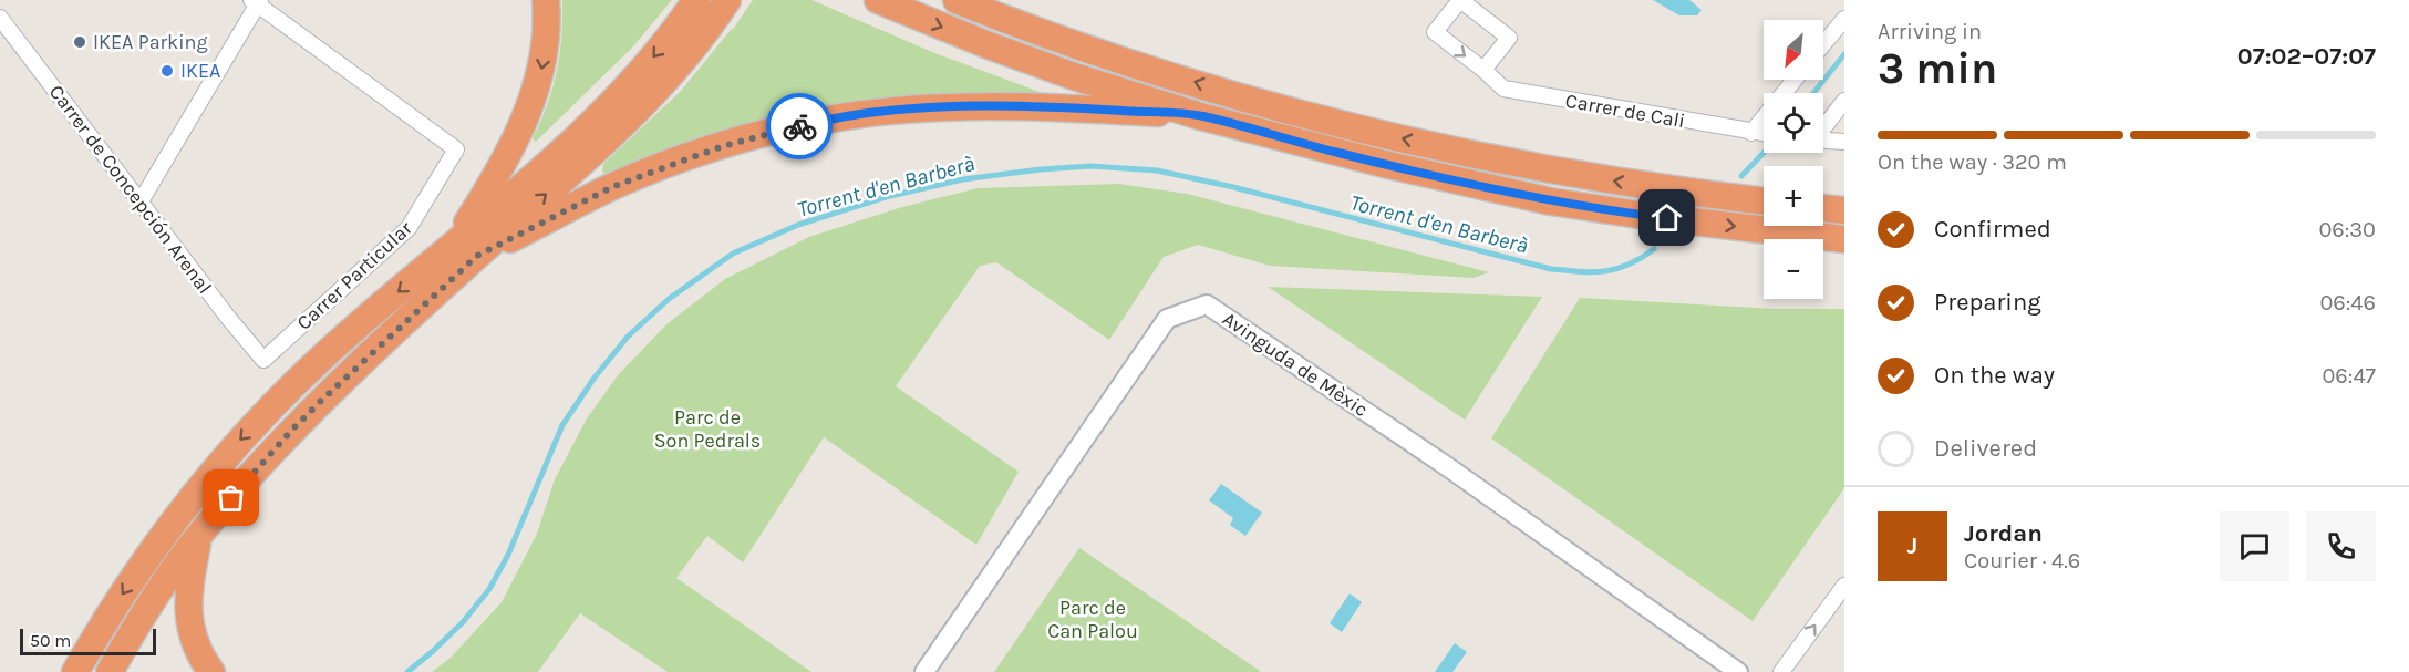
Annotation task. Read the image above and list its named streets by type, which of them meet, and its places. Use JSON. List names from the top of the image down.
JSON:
{
  "streets": {
    "street": [
      "Carrer de Cali",
      "Carrer de Concepción Arenal",
      "Carrer Particular",
      "Avinguda de Mèxic"
    ]
  },
  "crossings": [
    ["Carrer de Concepción Arenal", "Carrer Particular"]
  ],
  "water": ["Torrent d'en Barberà"],
  "parks": ["Parc de Son Pedrals", "Parc de Can Palou"],
  "places": ["IKEA Parking", "IKEA"],
  "scale_bar": "50 m",
  "north": "bottom left",
  "page": {
    "heading": ["3 min", "Arriving in", "07:02–07:07"],
    "panel": ["Jordan", "Courier · 4.6"],
    "map_buttons": ["+", "−"],
    "bar": "On the way · 320 m",
    "list": [
      ["Confirmed", "06:30"],
      ["Preparing", "06:46"],
      ["On the way", "06:47"],
      "Delivered"
    ],
    "round": "J",
    "scale": "50 m"
  }
}
